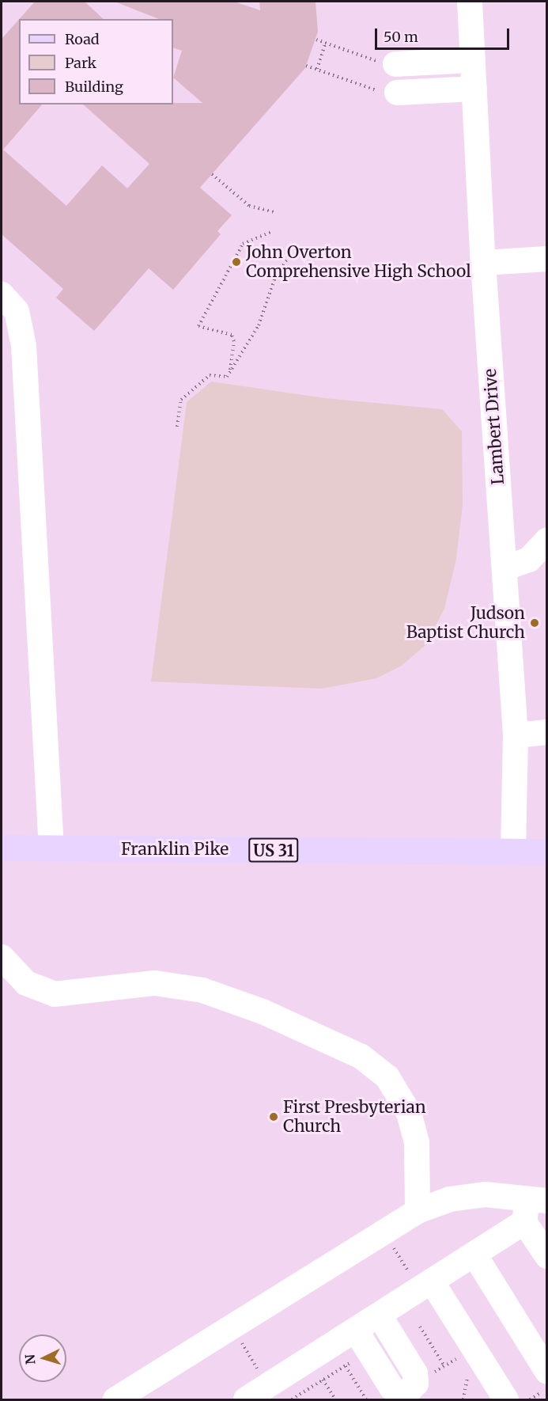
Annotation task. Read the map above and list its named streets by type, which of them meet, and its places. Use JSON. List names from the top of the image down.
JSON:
{
  "streets": {
    "main road": ["Franklin Pike", "US 31"],
    "street": ["Lambert Drive"]
  },
  "crossings": [
    ["Lambert Drive", "Franklin Pike"]
  ],
  "places": ["John Overton Comprehensive High School", "Judson Baptist Church", "First Presbyterian Church"],
  "legend": ["Road", "Park", "Building"],
  "scale_bar": "50 m",
  "north": "left"
}
